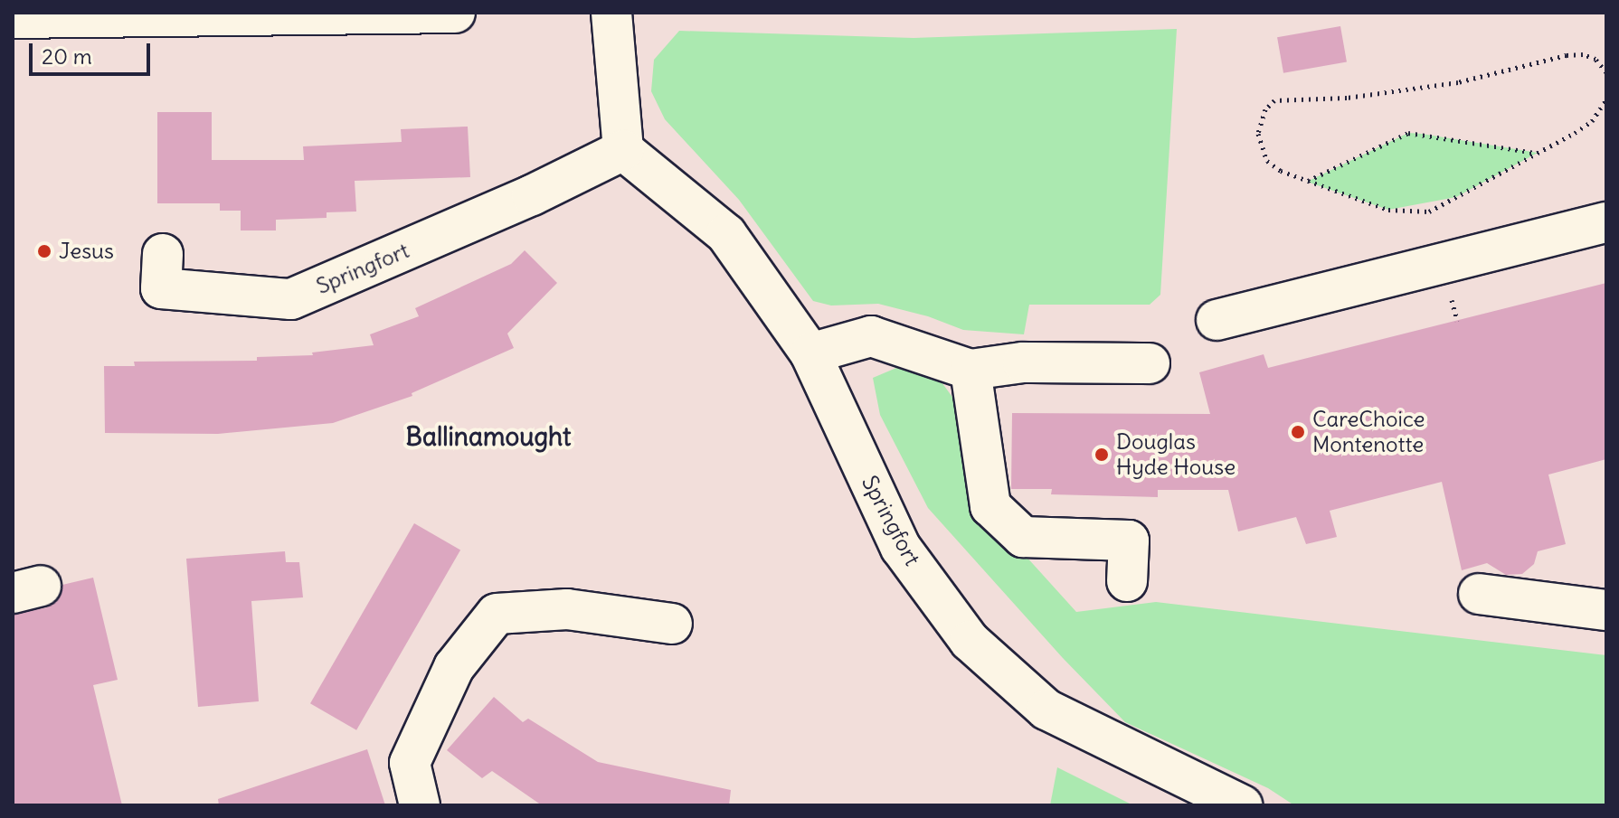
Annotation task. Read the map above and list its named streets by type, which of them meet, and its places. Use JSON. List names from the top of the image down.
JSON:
{
  "streets": {
    "street": ["Springfort"]
  },
  "districts": ["Ballinamought"],
  "places": ["Jesus", "CareChoice Montenotte", "Douglas Hyde House"],
  "scale_bar": "20 m"
}
